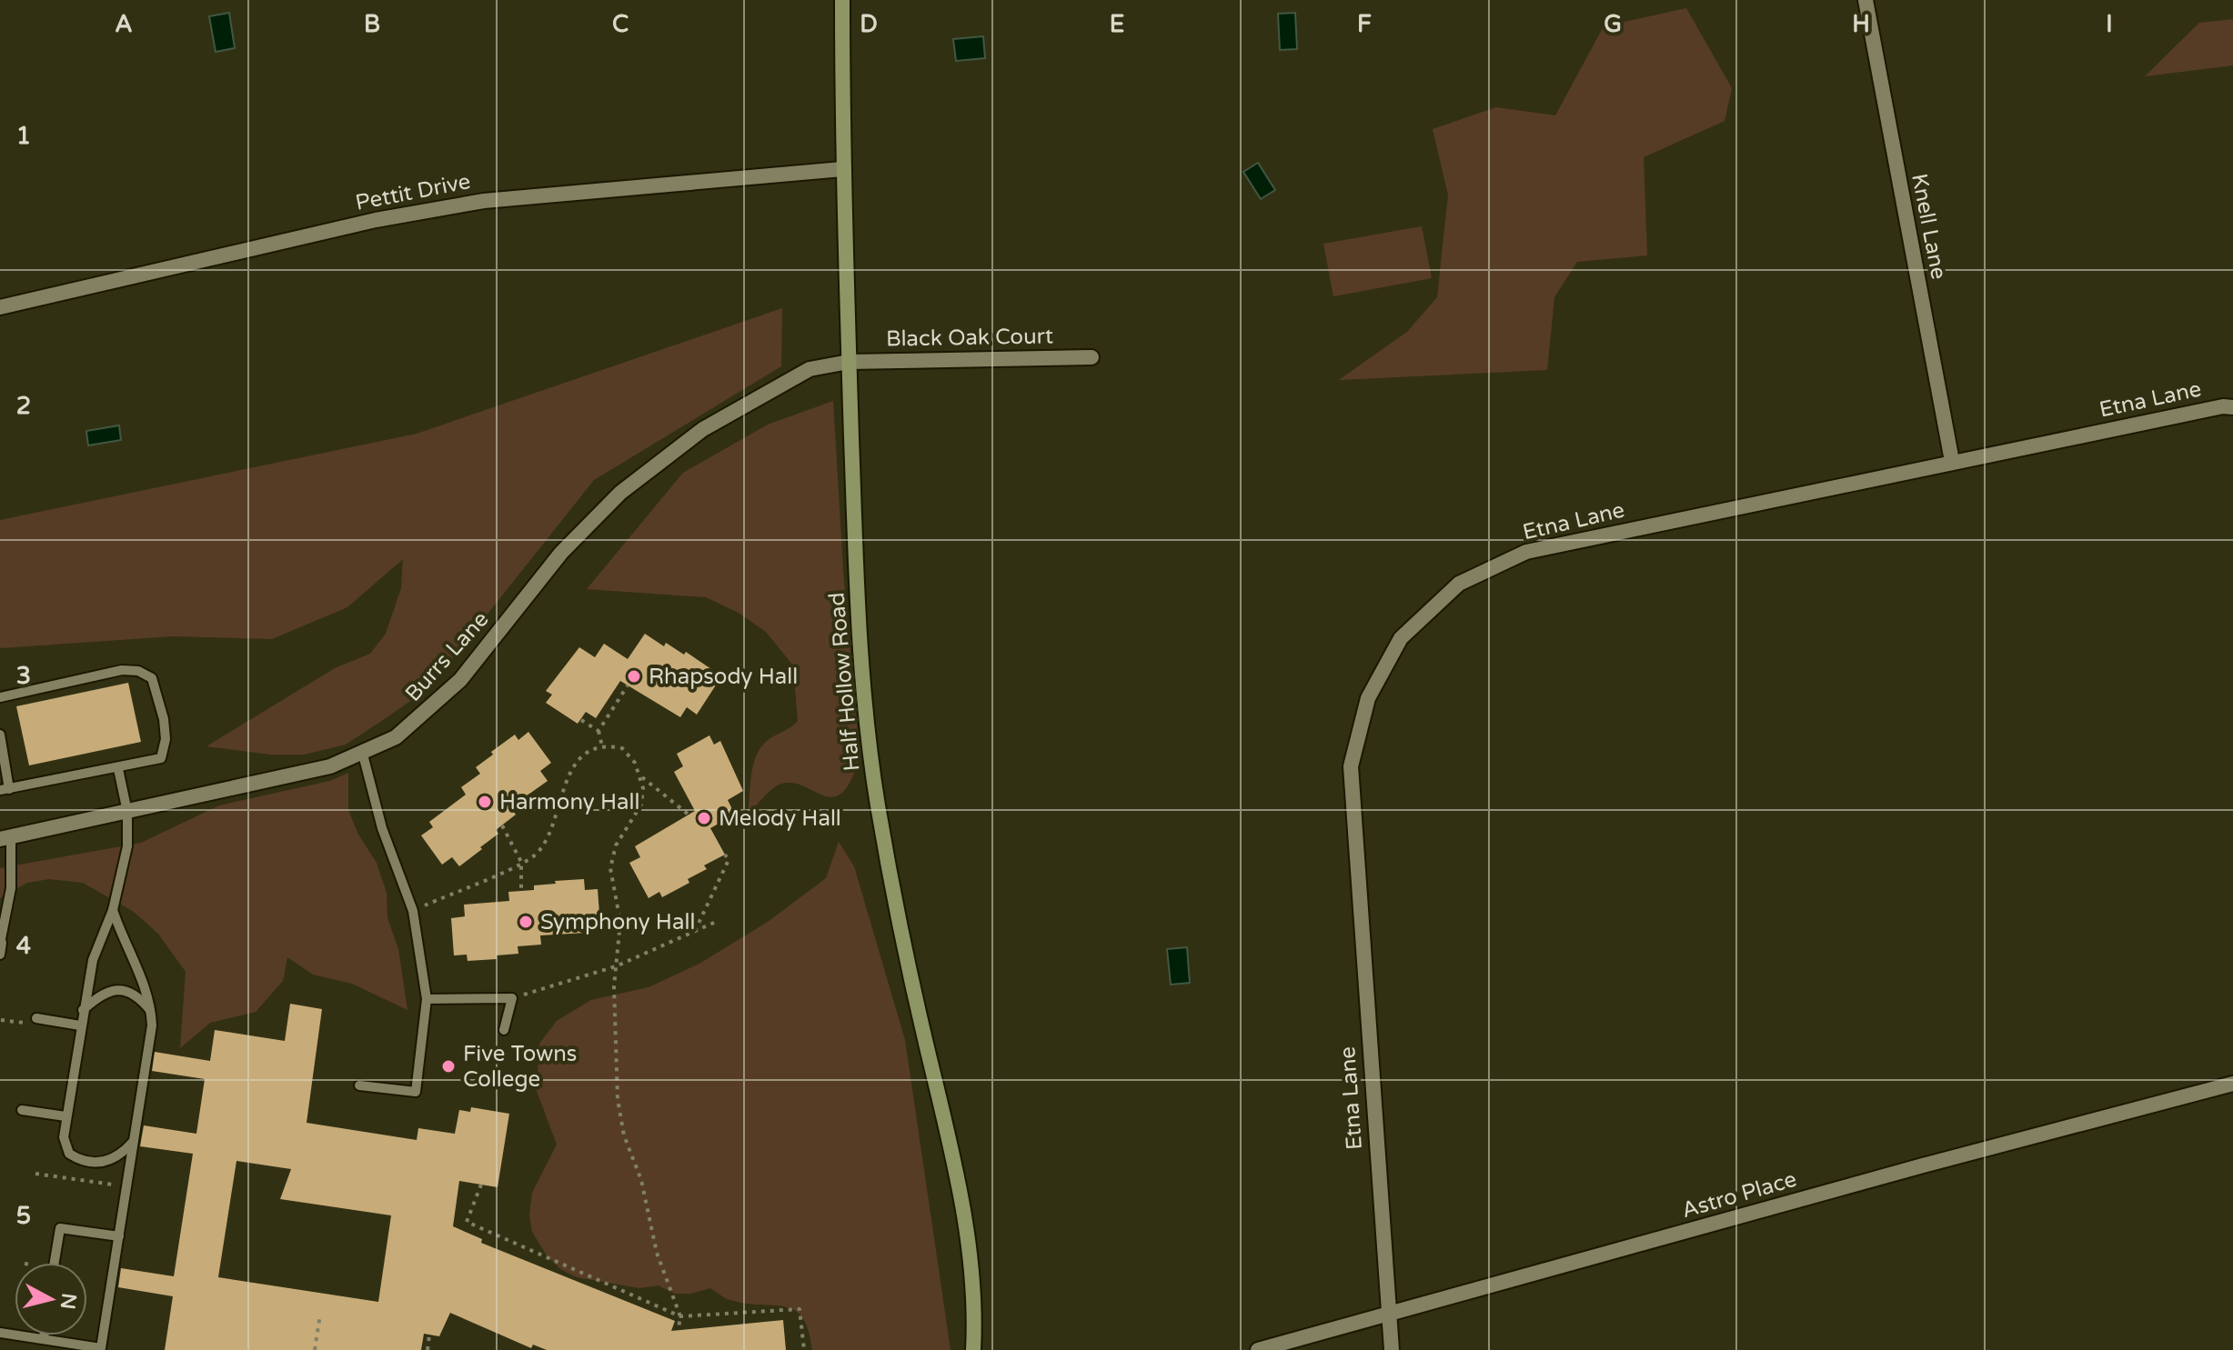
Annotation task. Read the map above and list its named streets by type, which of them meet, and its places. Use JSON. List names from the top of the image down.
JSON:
{
  "streets": {
    "main road": ["Half Hollow Road"],
    "street": [
      "Pettit Drive",
      "Knell Lane",
      "Black Oak Court",
      "Etna Lane",
      "Burrs Lane",
      "Astro Place"
    ]
  },
  "crossings": [
    ["Pettit Drive", "Half Hollow Road"],
    ["Knell Lane", "Etna Lane"],
    ["Black Oak Court", "Burrs Lane"],
    ["Black Oak Court", "Half Hollow Road"],
    ["Etna Lane", "Astro Place"],
    ["Burrs Lane", "Half Hollow Road"]
  ],
  "places": [
    "Rhapsody Hall",
    "Harmony Hall",
    "Melody Hall",
    "Symphony Hall",
    "Five Towns College"
  ],
  "north": "right",
  "grid": {
    "columns": [
      "A",
      "B",
      "C",
      "D",
      "E",
      "F",
      "G",
      "H",
      "I"
    ],
    "rows": [
      "1",
      "2",
      "3",
      "4",
      "5"
    ]
  }
}
